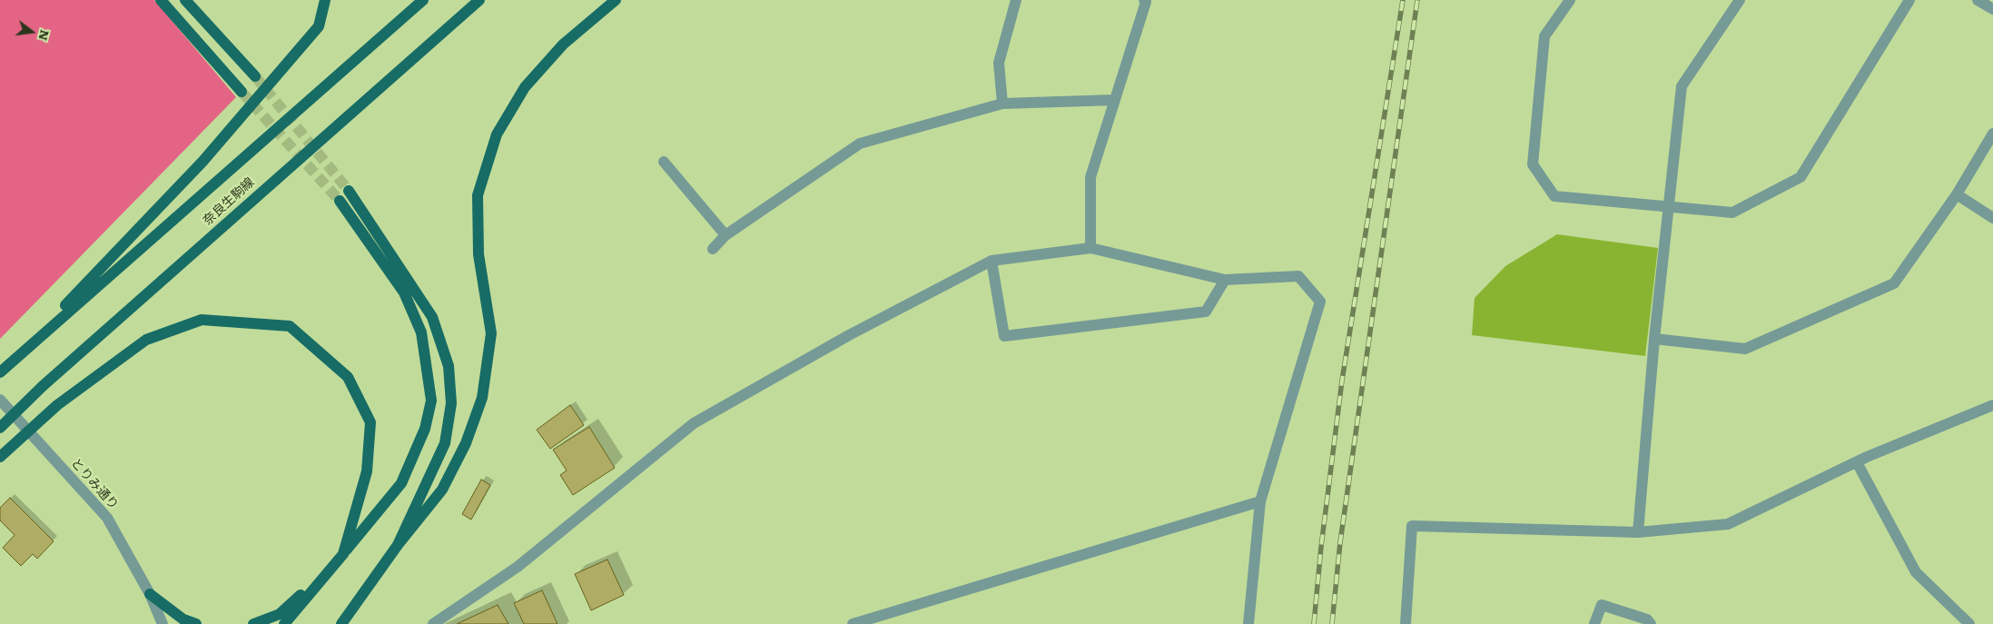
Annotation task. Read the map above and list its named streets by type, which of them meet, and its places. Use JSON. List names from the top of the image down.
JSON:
{
  "streets": {
    "main road": ["奈良生駒線"],
    "street": ["とりみ通り"]
  },
  "north": "right"
}
